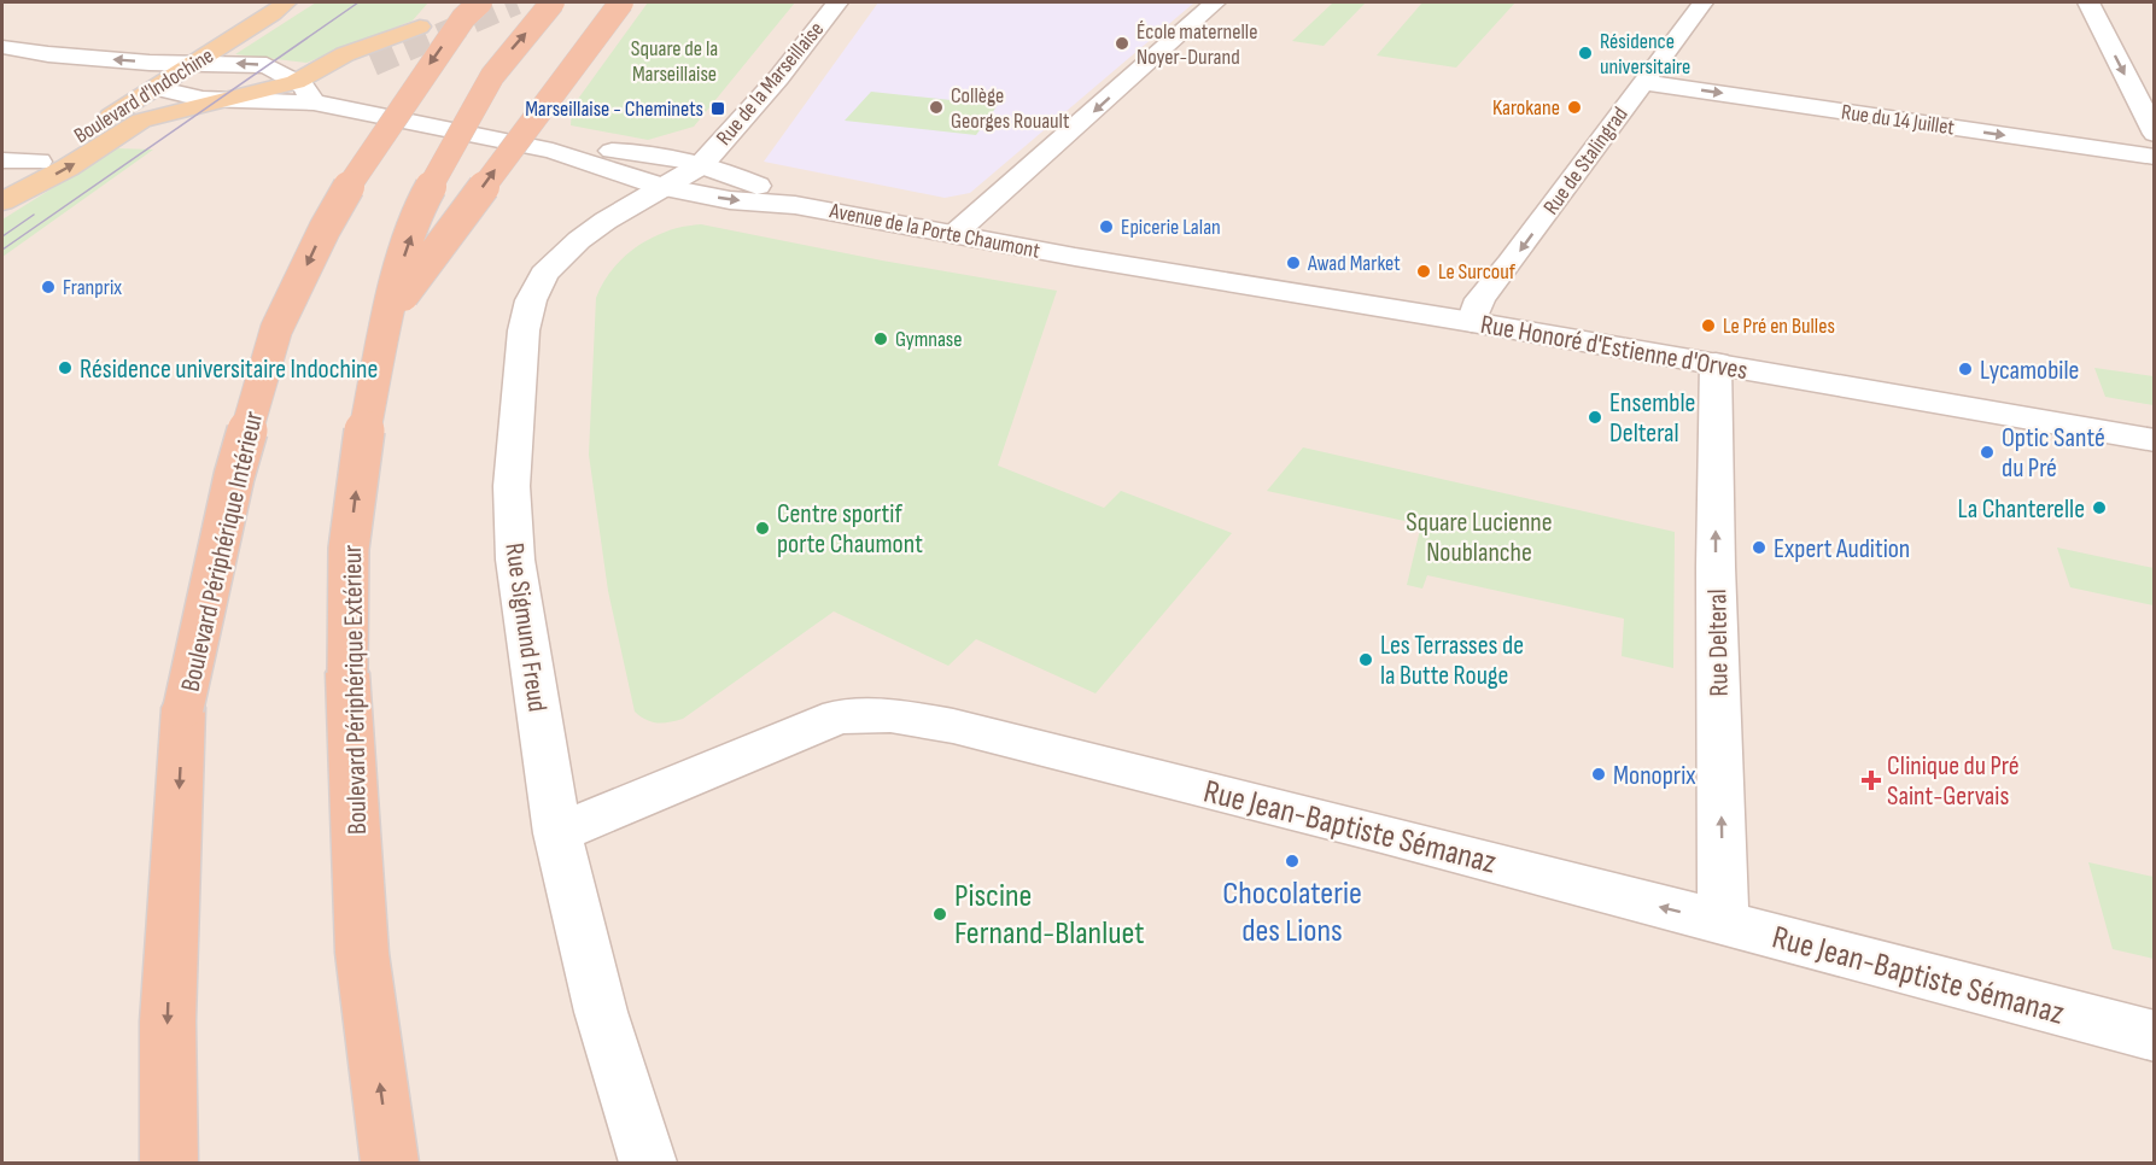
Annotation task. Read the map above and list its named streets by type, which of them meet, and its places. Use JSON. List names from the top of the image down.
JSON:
{
  "streets": {
    "highway": ["Boulevard Périphérique Intérieur", "Boulevard Périphérique Extérieur"],
    "main road": ["Boulevard d'Indochine"],
    "street": [
      "Rue de la Marseillaise",
      "Rue du 14 Juillet",
      "Rue de Stalingrad",
      "Avenue de la Porte Chaumont",
      "Rue Honoré d'Estienne d'Orves",
      "Rue Sigmund Freud",
      "Rue Delteral",
      "Rue Jean-Baptiste Sémanaz"
    ]
  },
  "crossings": [
    ["Rue de la Marseillaise", "Avenue de la Porte Chaumont"],
    ["Rue de la Marseillaise", "Rue Sigmund Freud"],
    ["Boulevard d'Indochine", "Avenue de la Porte Chaumont"],
    ["Rue du 14 Juillet", "Rue de Stalingrad"],
    ["Rue de Stalingrad", "Rue Honoré d'Estienne d'Orves"],
    ["Avenue de la Porte Chaumont", "Rue Honoré d'Estienne d'Orves"],
    ["Avenue de la Porte Chaumont", "Rue Sigmund Freud"],
    ["Rue Honoré d'Estienne d'Orves", "Rue Delteral"],
    ["Rue Sigmund Freud", "Rue Jean-Baptiste Sémanaz"],
    ["Rue Delteral", "Rue Jean-Baptiste Sémanaz"]
  ],
  "one_way": [
    "Rue du 14 Juillet",
    "Rue de Stalingrad",
    "Boulevard Périphérique Intérieur",
    "Rue Delteral",
    "Boulevard Périphérique Extérieur",
    "Rue Jean-Baptiste Sémanaz"
  ],
  "parks": ["Square de la Marseillaise", "Square Lucienne Noublanche"],
  "places": {
    "other": [
      "École maternelle Noyer-Durand",
      "Résidence universitaire",
      "Collège Georges Rouault",
      "Karokane",
      "Epicerie Lalan",
      "Awad Market",
      "Le Surcouf",
      "Franprix",
      "Le Pré en Bulles",
      "Gymnase",
      "Résidence universitaire Indochine",
      "Lycamobile",
      "Ensemble Delteral",
      "Optic Santé du Pré",
      "La Chanterelle",
      "Centre sportif porte Chaumont",
      "Expert Audition",
      "Les Terrasses de la Butte Rouge",
      "Monoprix",
      "Chocolaterie des Lions",
      "Piscine Fernand-Blanluet"
    ],
    "transit": ["Marseillaise - Cheminets"],
    "health": ["Clinique du Pré Saint-Gervais"]
  }
}
